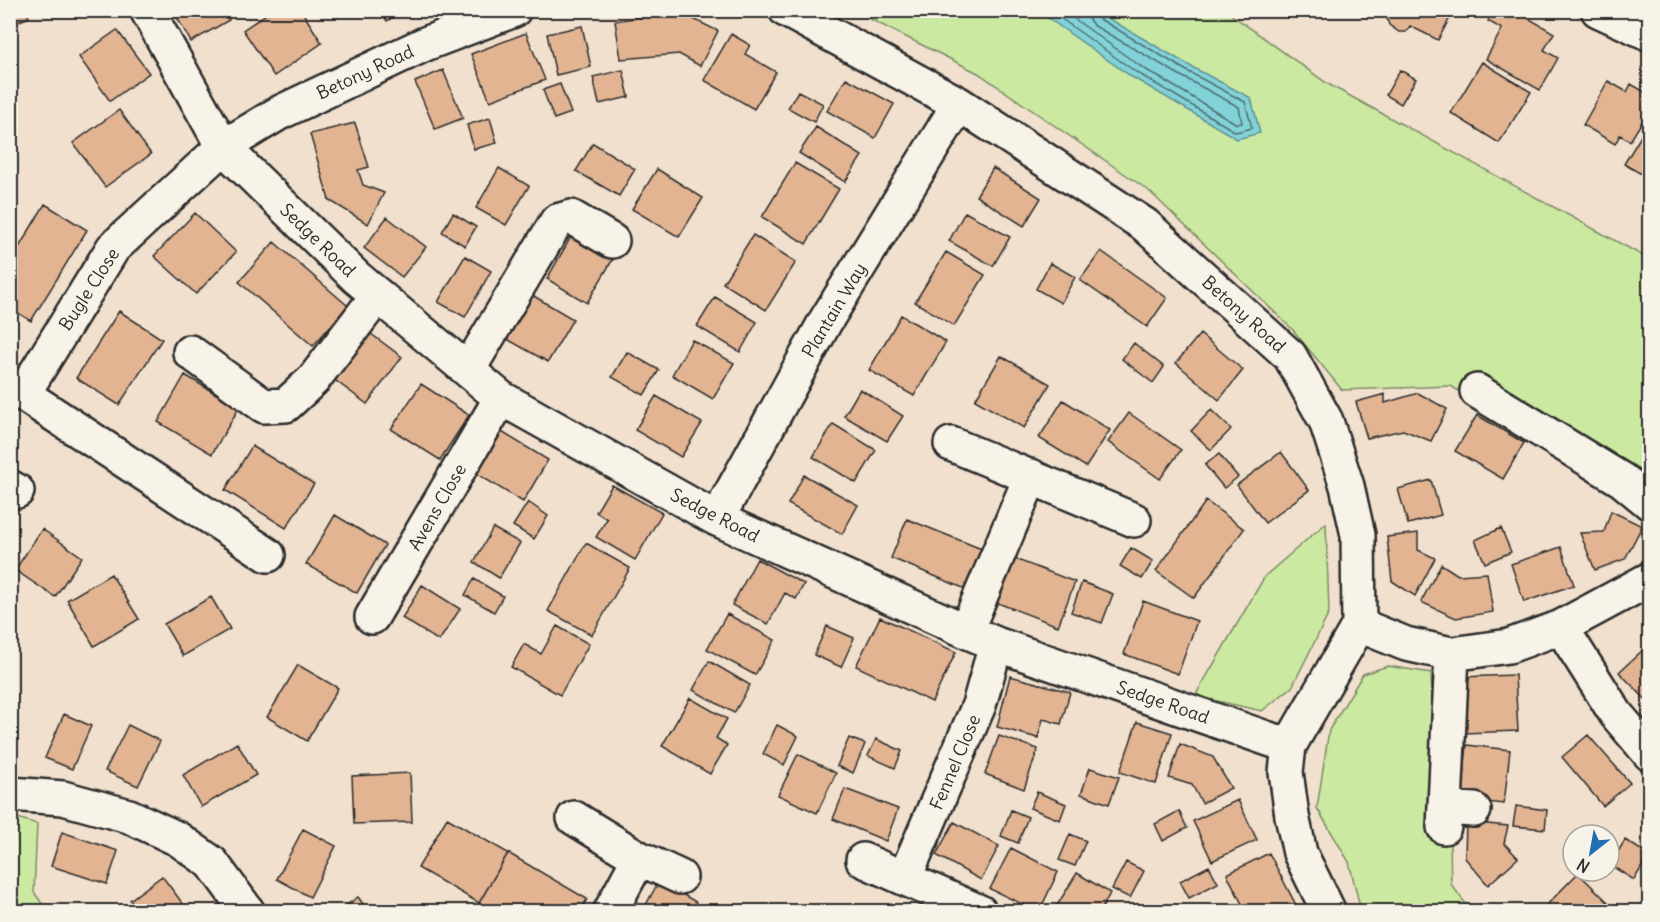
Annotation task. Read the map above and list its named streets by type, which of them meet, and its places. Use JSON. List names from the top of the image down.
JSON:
{
  "streets": {
    "street": [
      "Betony Road",
      "Sedge Road",
      "Bugle Close",
      "Plantain Way",
      "Avens Close",
      "Fennel Close"
    ]
  },
  "crossings": [
    ["Betony Road", "Sedge Road"],
    ["Betony Road", "Bugle Close"],
    ["Betony Road", "Plantain Way"],
    ["Sedge Road", "Bugle Close"],
    ["Sedge Road", "Plantain Way"],
    ["Sedge Road", "Avens Close"],
    ["Sedge Road", "Fennel Close"]
  ],
  "north": "bottom left"
}
